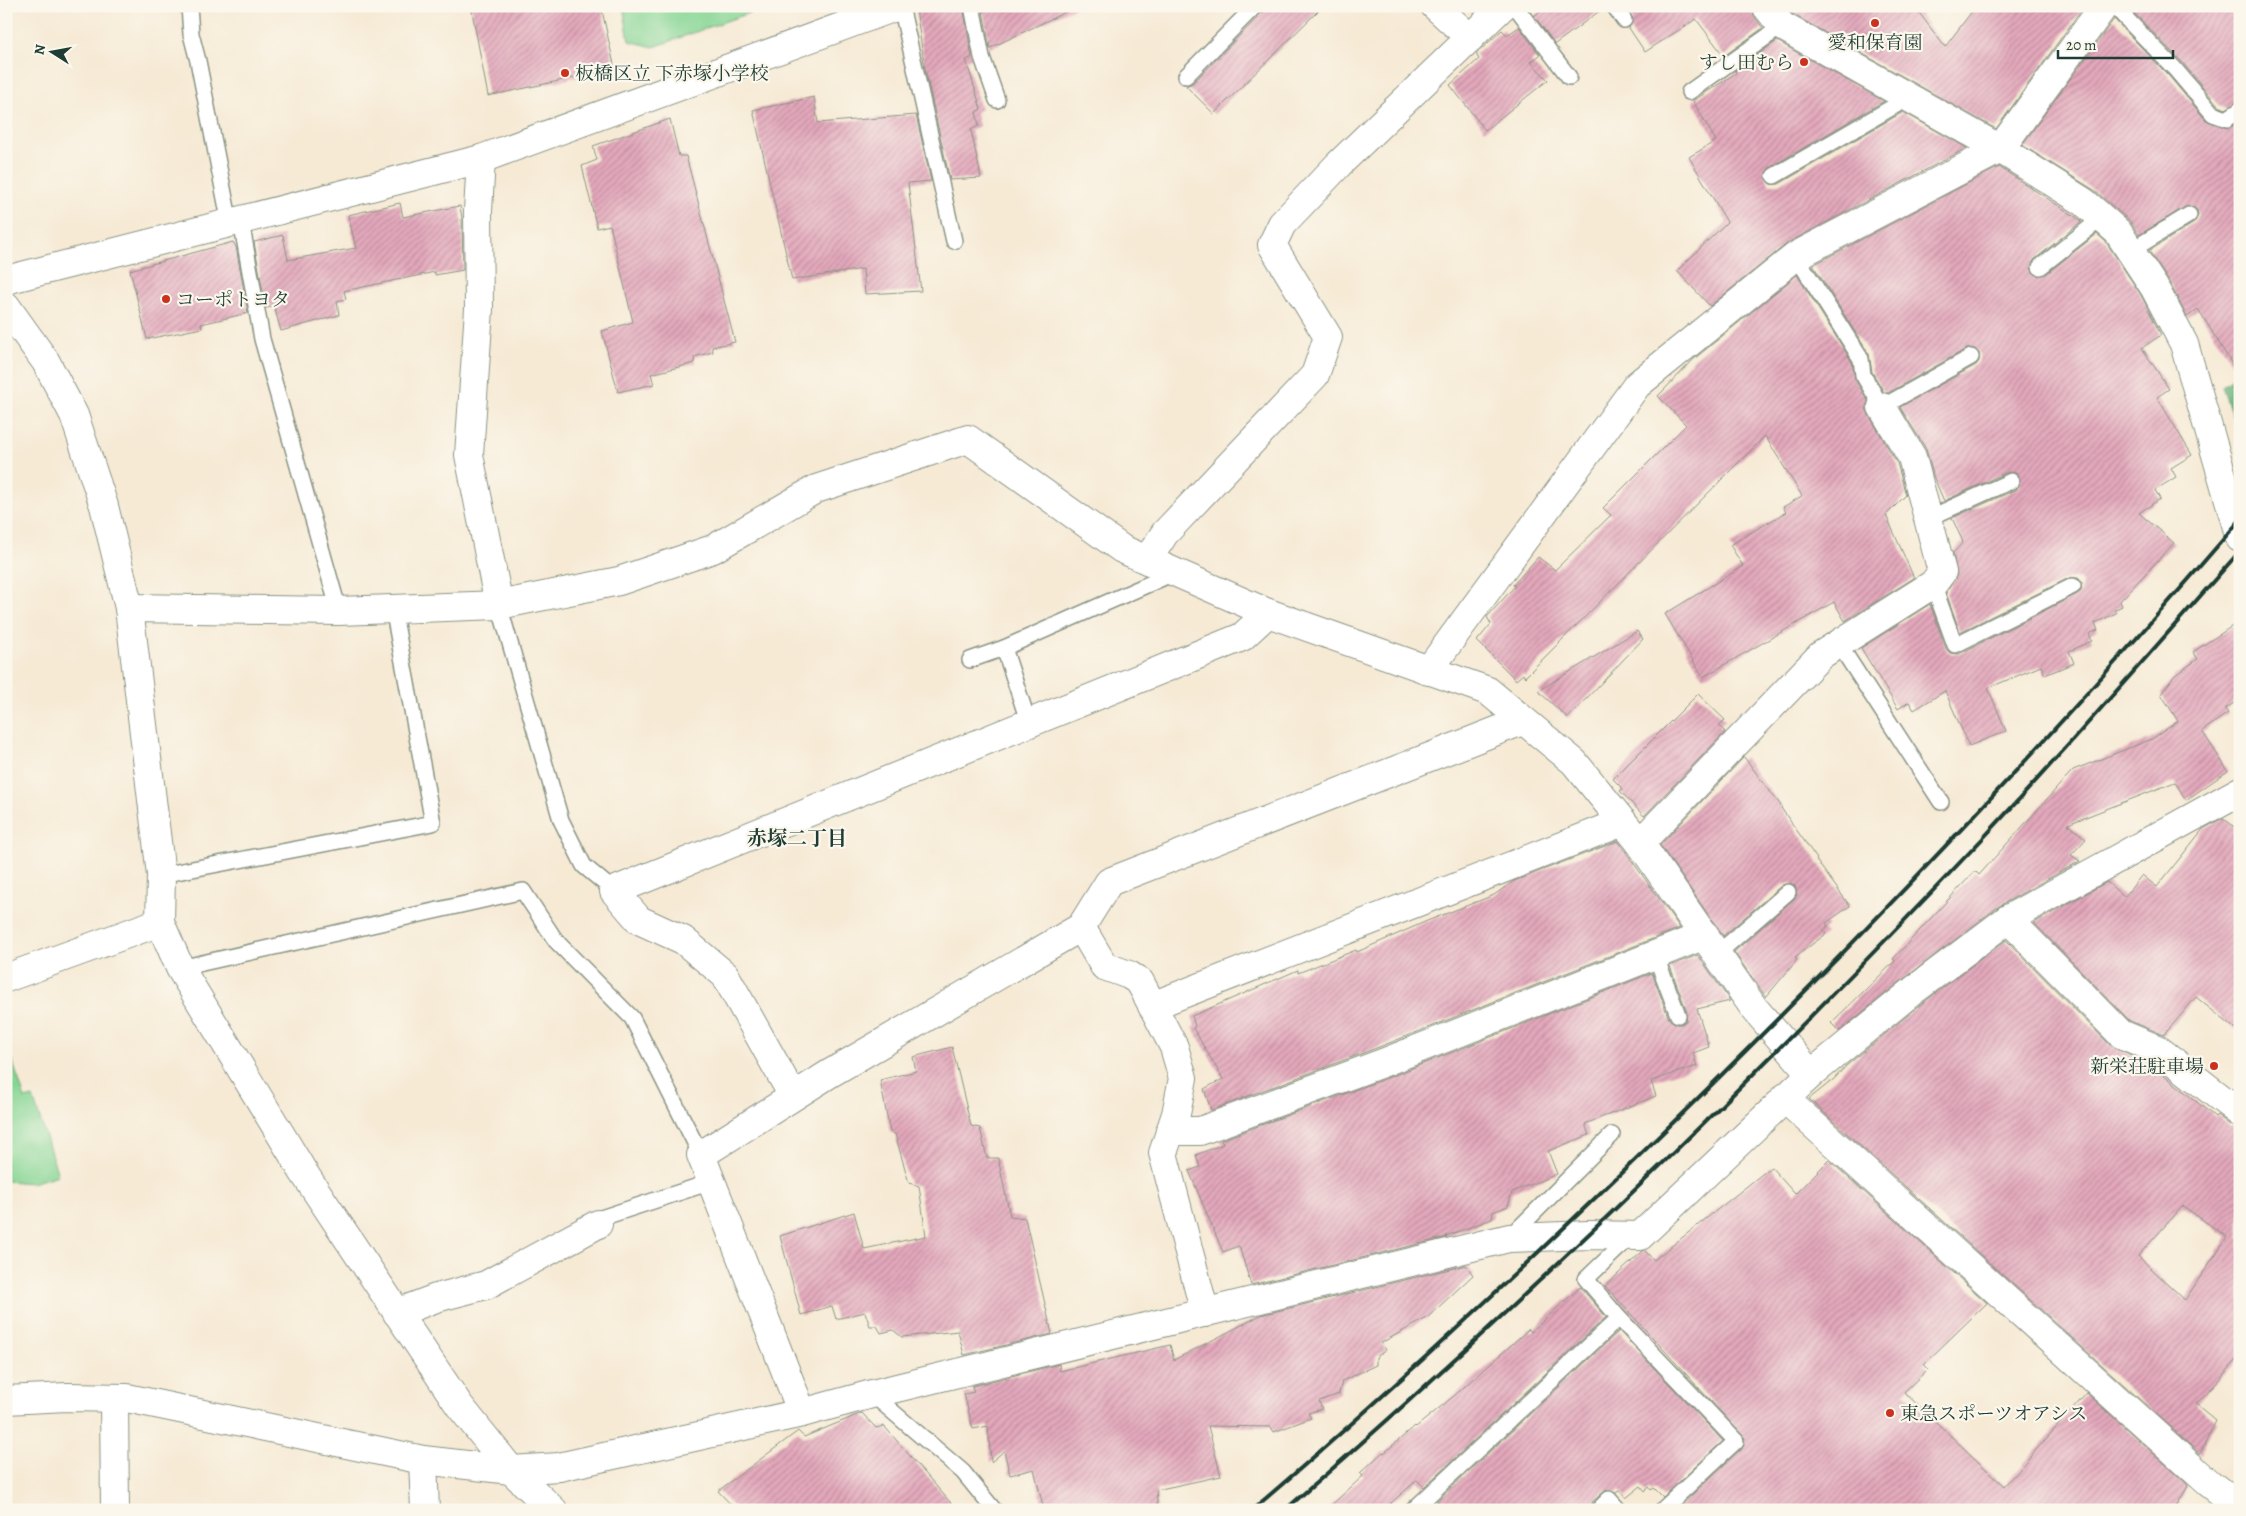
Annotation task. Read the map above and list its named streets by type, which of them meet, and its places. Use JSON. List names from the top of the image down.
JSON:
{
  "districts": ["赤塚二丁目"],
  "places": [
    "愛和保育園",
    "すし田むら",
    "板橋区立 下赤塚小学校",
    "コーポトヨタ",
    "新栄荘駐車場",
    "東急スポーツオアシス"
  ],
  "scale_bar": "20 m",
  "north": "left"
}
